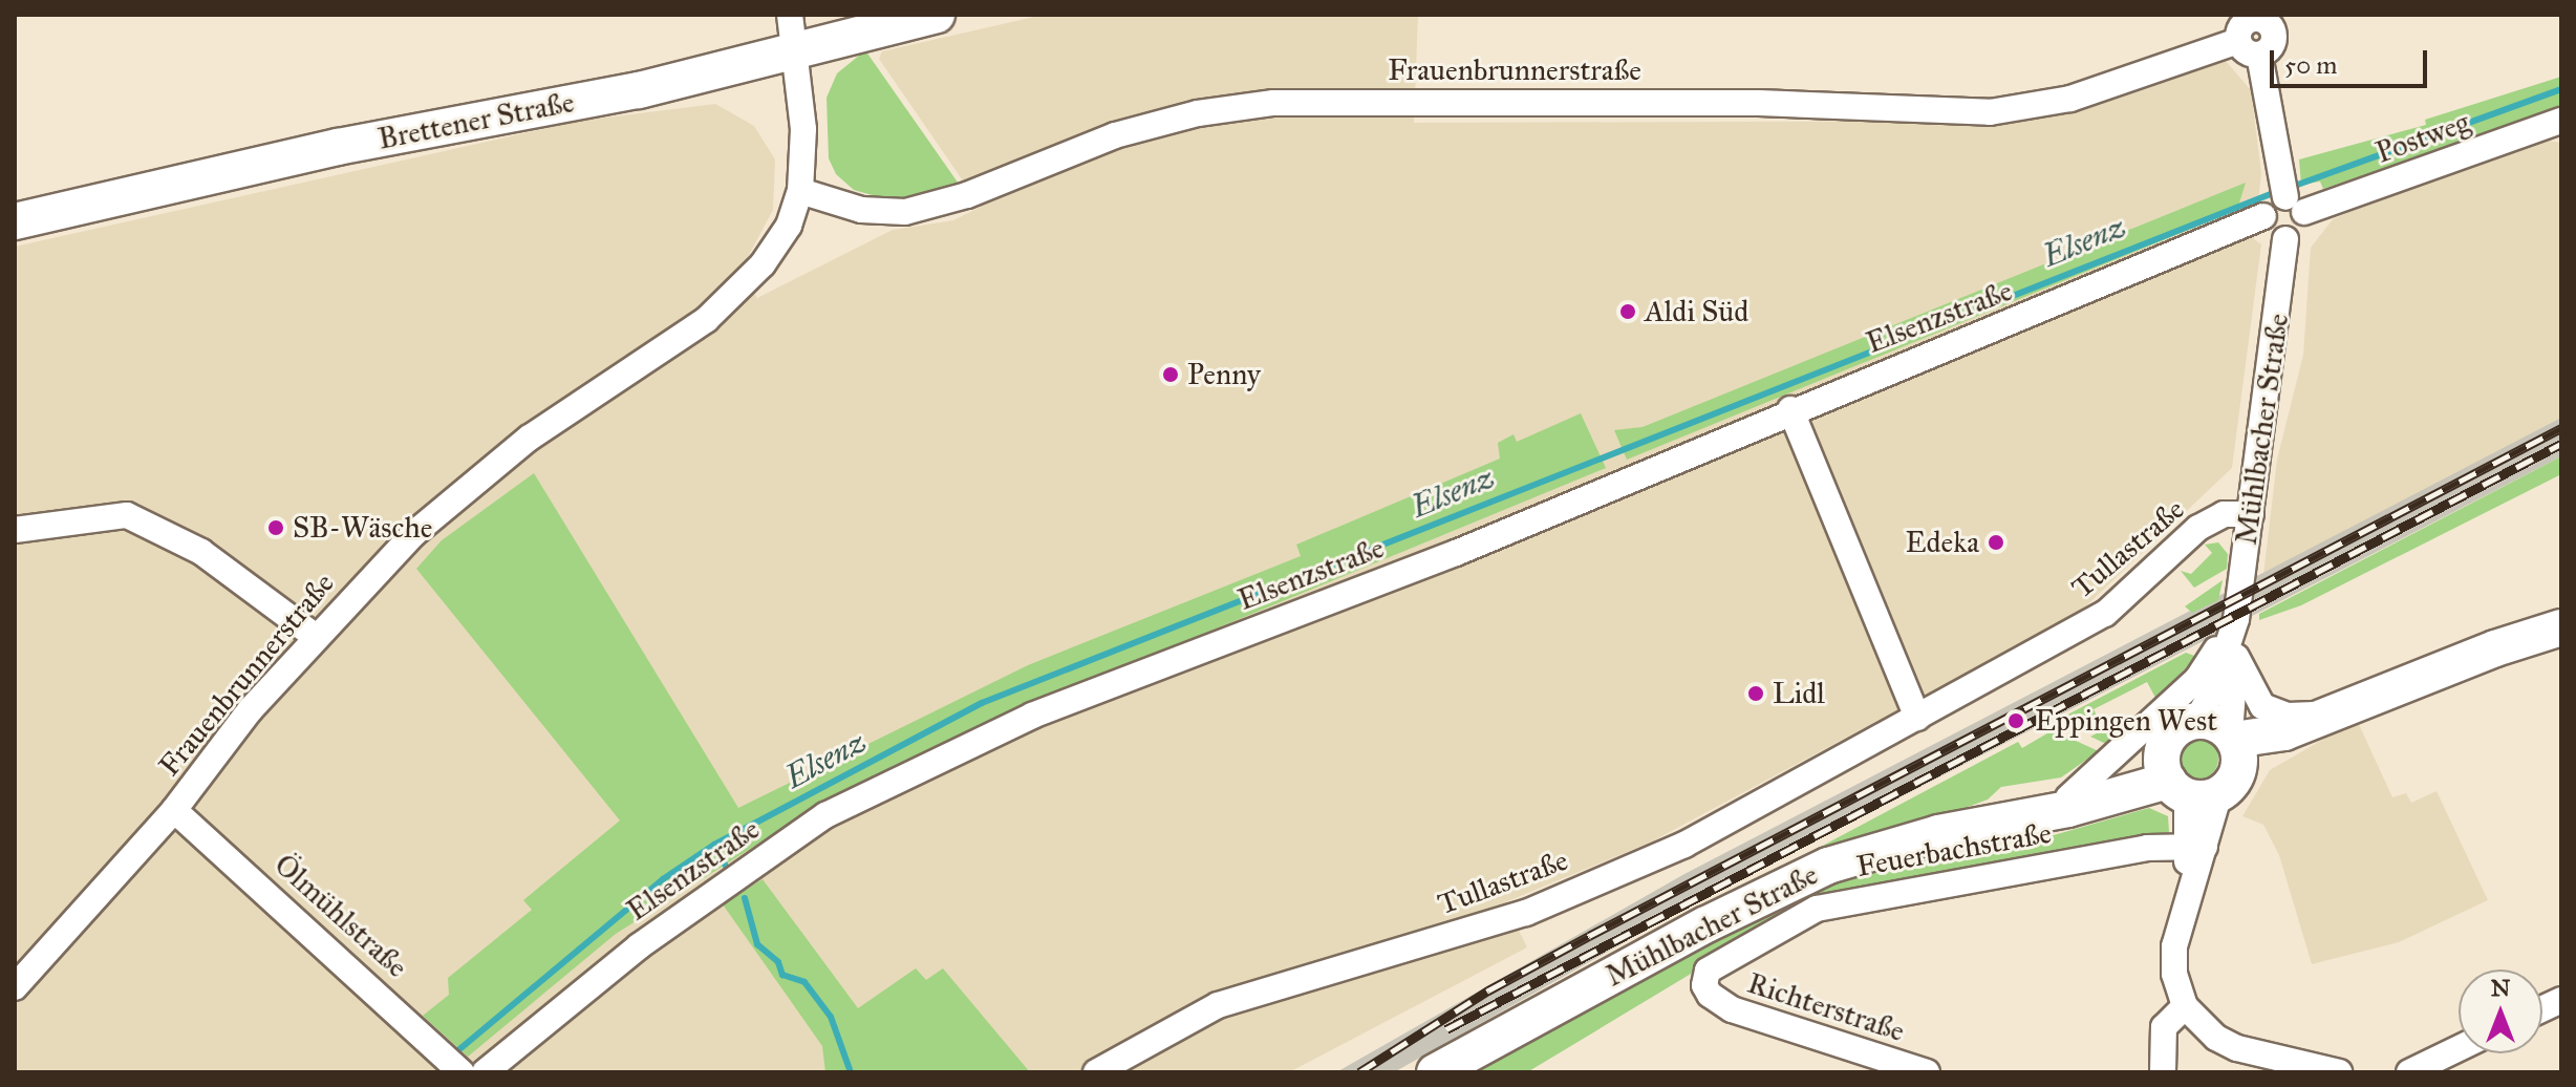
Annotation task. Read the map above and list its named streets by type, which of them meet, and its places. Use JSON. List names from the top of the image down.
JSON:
{
  "streets": {
    "street": [
      "Frauenbrunnerstraße",
      "Brettener Straße",
      "Postweg",
      "Elsenzstraße",
      "Mühlbacher Straße",
      "Tullastraße",
      "Feuerbachstraße",
      "Ölmühlstraße",
      "Richterstraße"
    ]
  },
  "crossings": [
    ["Frauenbrunnerstraße", "Brettener Straße"],
    ["Frauenbrunnerstraße", "Ölmühlstraße"],
    ["Postweg", "Elsenzstraße"],
    ["Postweg", "Mühlbacher Straße"],
    ["Elsenzstraße", "Mühlbacher Straße"],
    ["Mühlbacher Straße", "Tullastraße"],
    ["Feuerbachstraße", "Richterstraße"]
  ],
  "water": ["Elsenz"],
  "places": [
    "Aldi Süd",
    "Penny",
    "SB-Wäsche",
    "Edeka",
    "Lidl",
    "Eppingen West"
  ],
  "scale_bar": "50 m",
  "north": "top"
}
